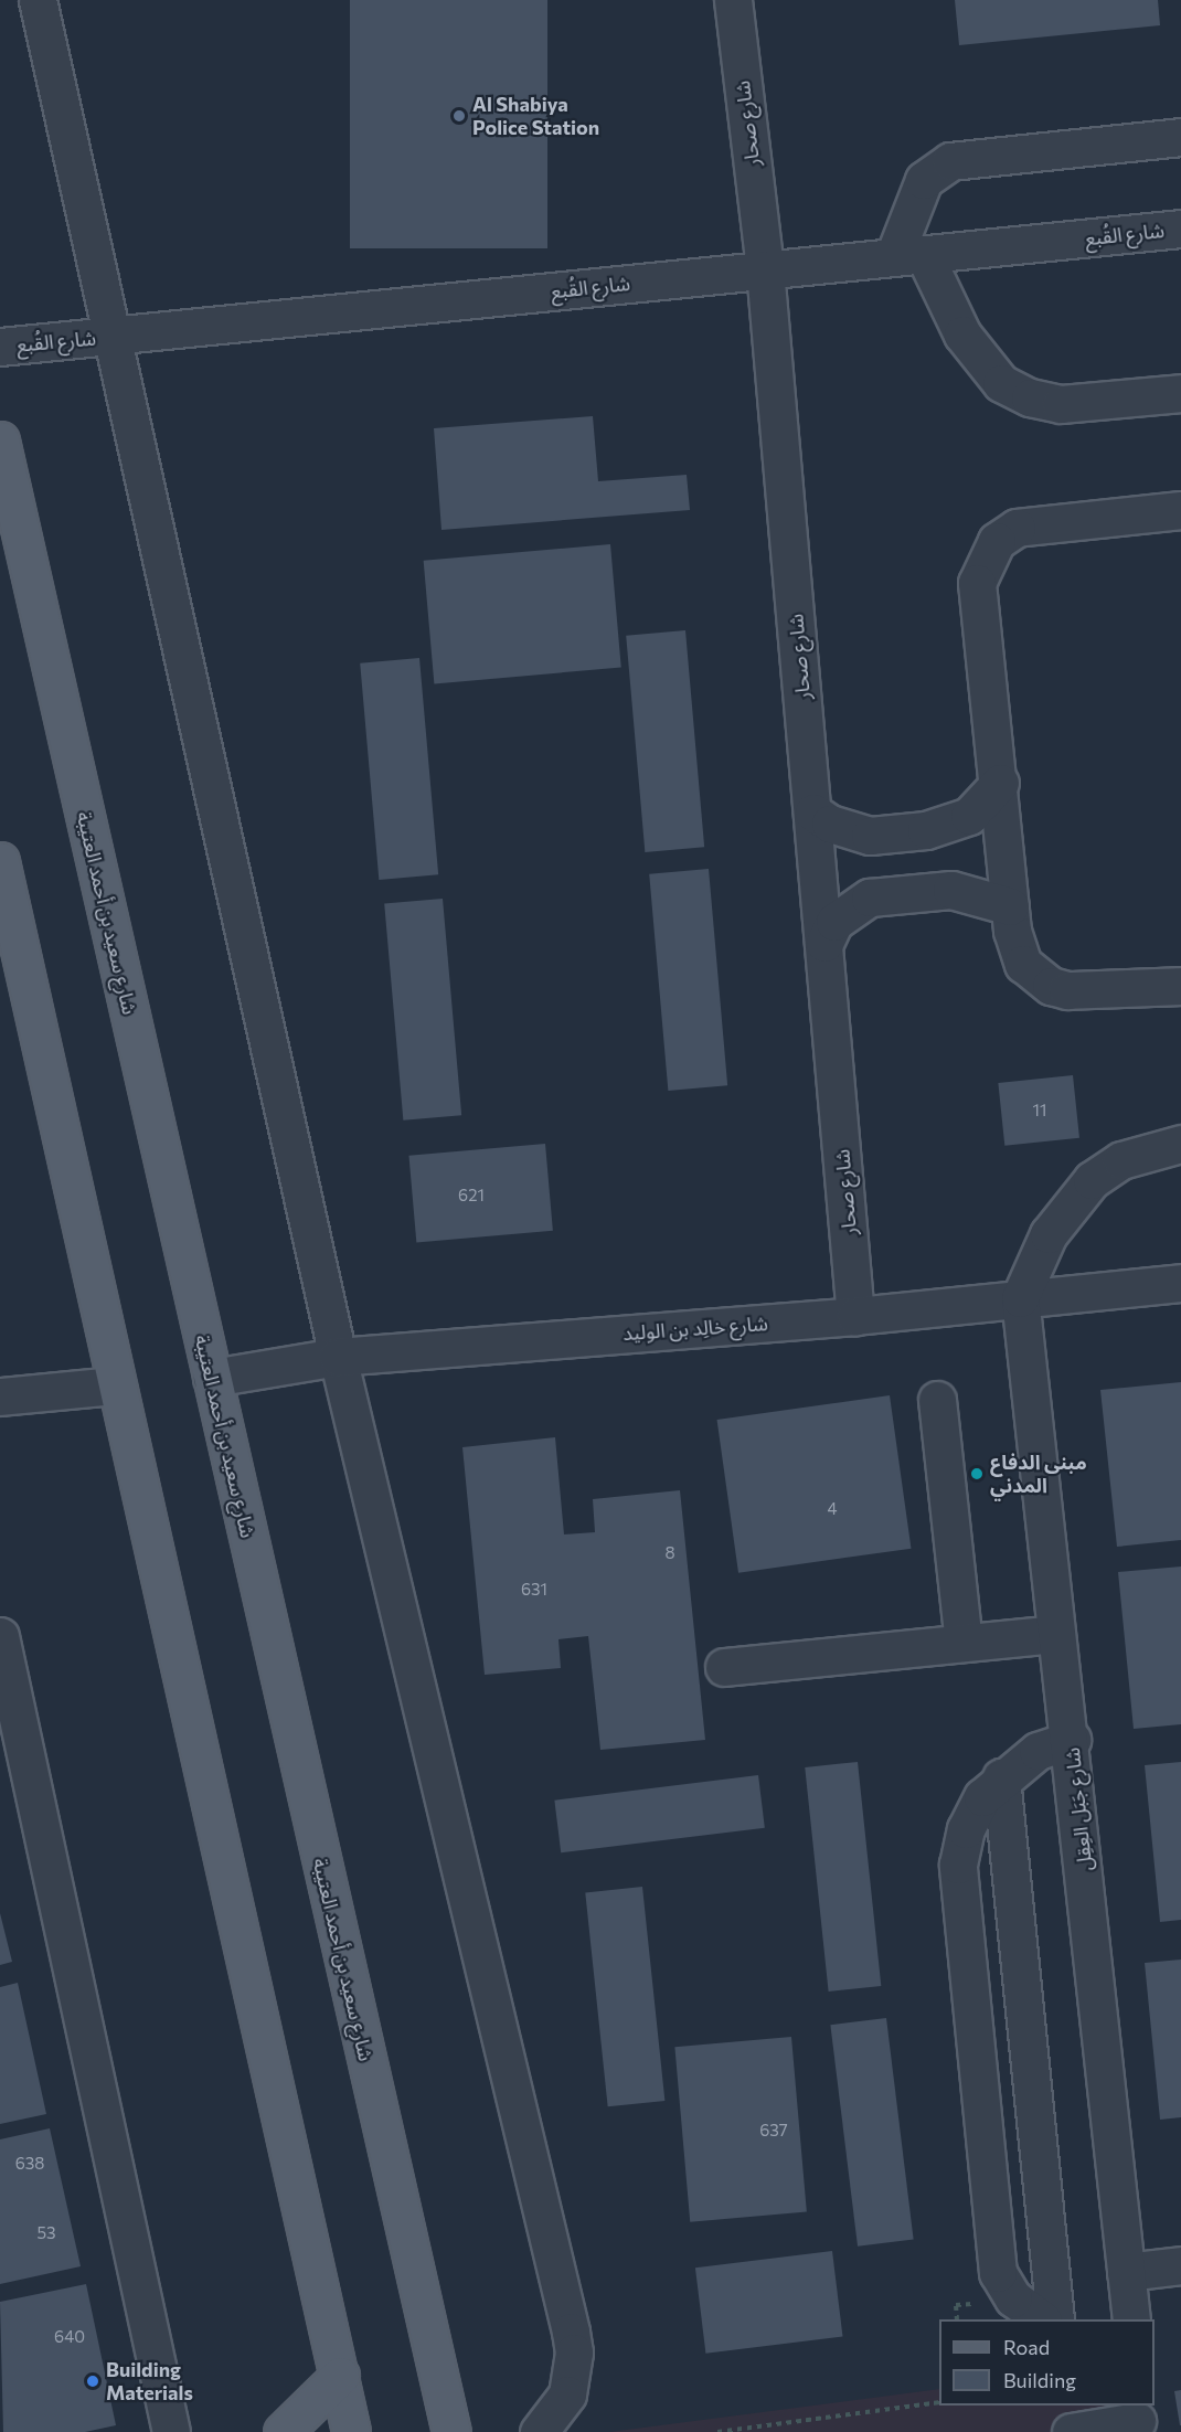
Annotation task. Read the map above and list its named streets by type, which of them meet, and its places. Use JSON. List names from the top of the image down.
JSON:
{
  "streets": {
    "main road": ["شارع سعيد بن أحمد العتيبة"],
    "street": [
      "شارع صحار",
      "شارع القُبع",
      "شارع خالِد بن الوليد",
      "شارع جَبَل العِقِل"
    ]
  },
  "crossings": [
    ["شارع صحار", "شارع القُبع"],
    ["شارع صحار", "شارع خالِد بن الوليد"],
    ["شارع سعيد بن أحمد العتيبة", "شارع خالِد بن الوليد"],
    ["شارع خالِد بن الوليد", "شارع جَبَل العِقِل"]
  ],
  "places": ["Al Shabiya Police Station", "مبنى الدفاع المدني", "Building Materials"],
  "house_numbers": [
    "11",
    "621",
    "4",
    "8",
    "631",
    "637",
    "638",
    "53",
    "640"
  ],
  "legend": ["Road", "Building"]
}
